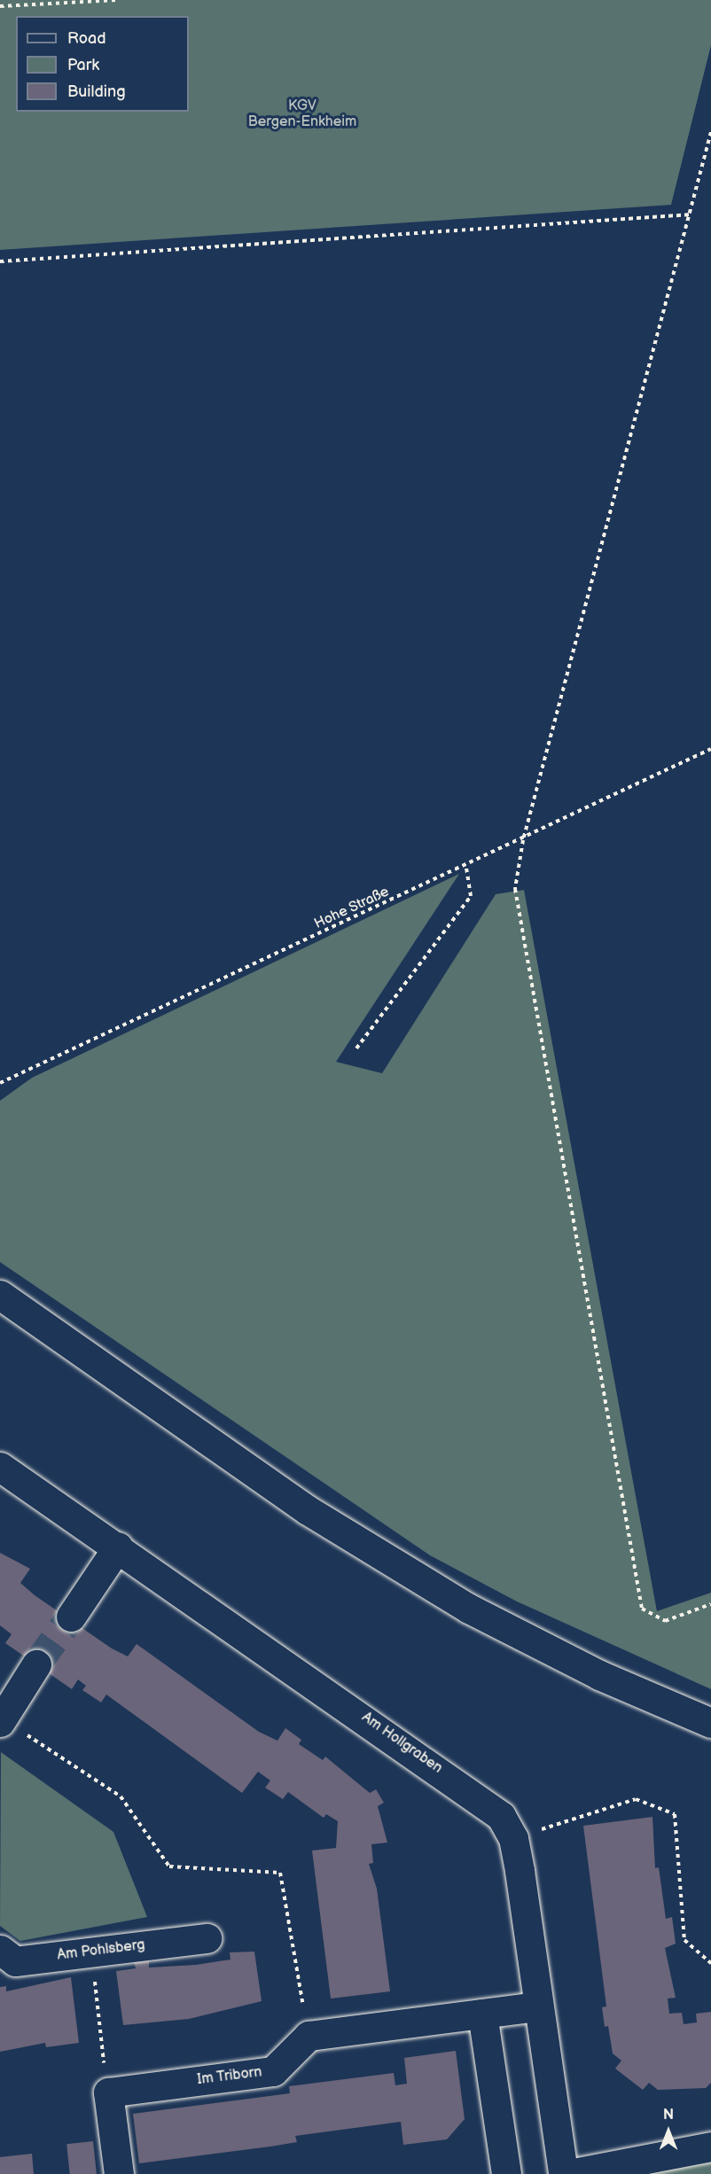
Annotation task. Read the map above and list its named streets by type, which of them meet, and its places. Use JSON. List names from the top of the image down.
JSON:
{
  "streets": {
    "street": ["Am Hollgraben", "Am Pohlsberg", "Im Triborn"],
    "path": ["Hohe Straße"]
  },
  "parks": ["KGV Bergen-Enkheim"],
  "legend": ["Road", "Park", "Building"],
  "north": "top"
}
